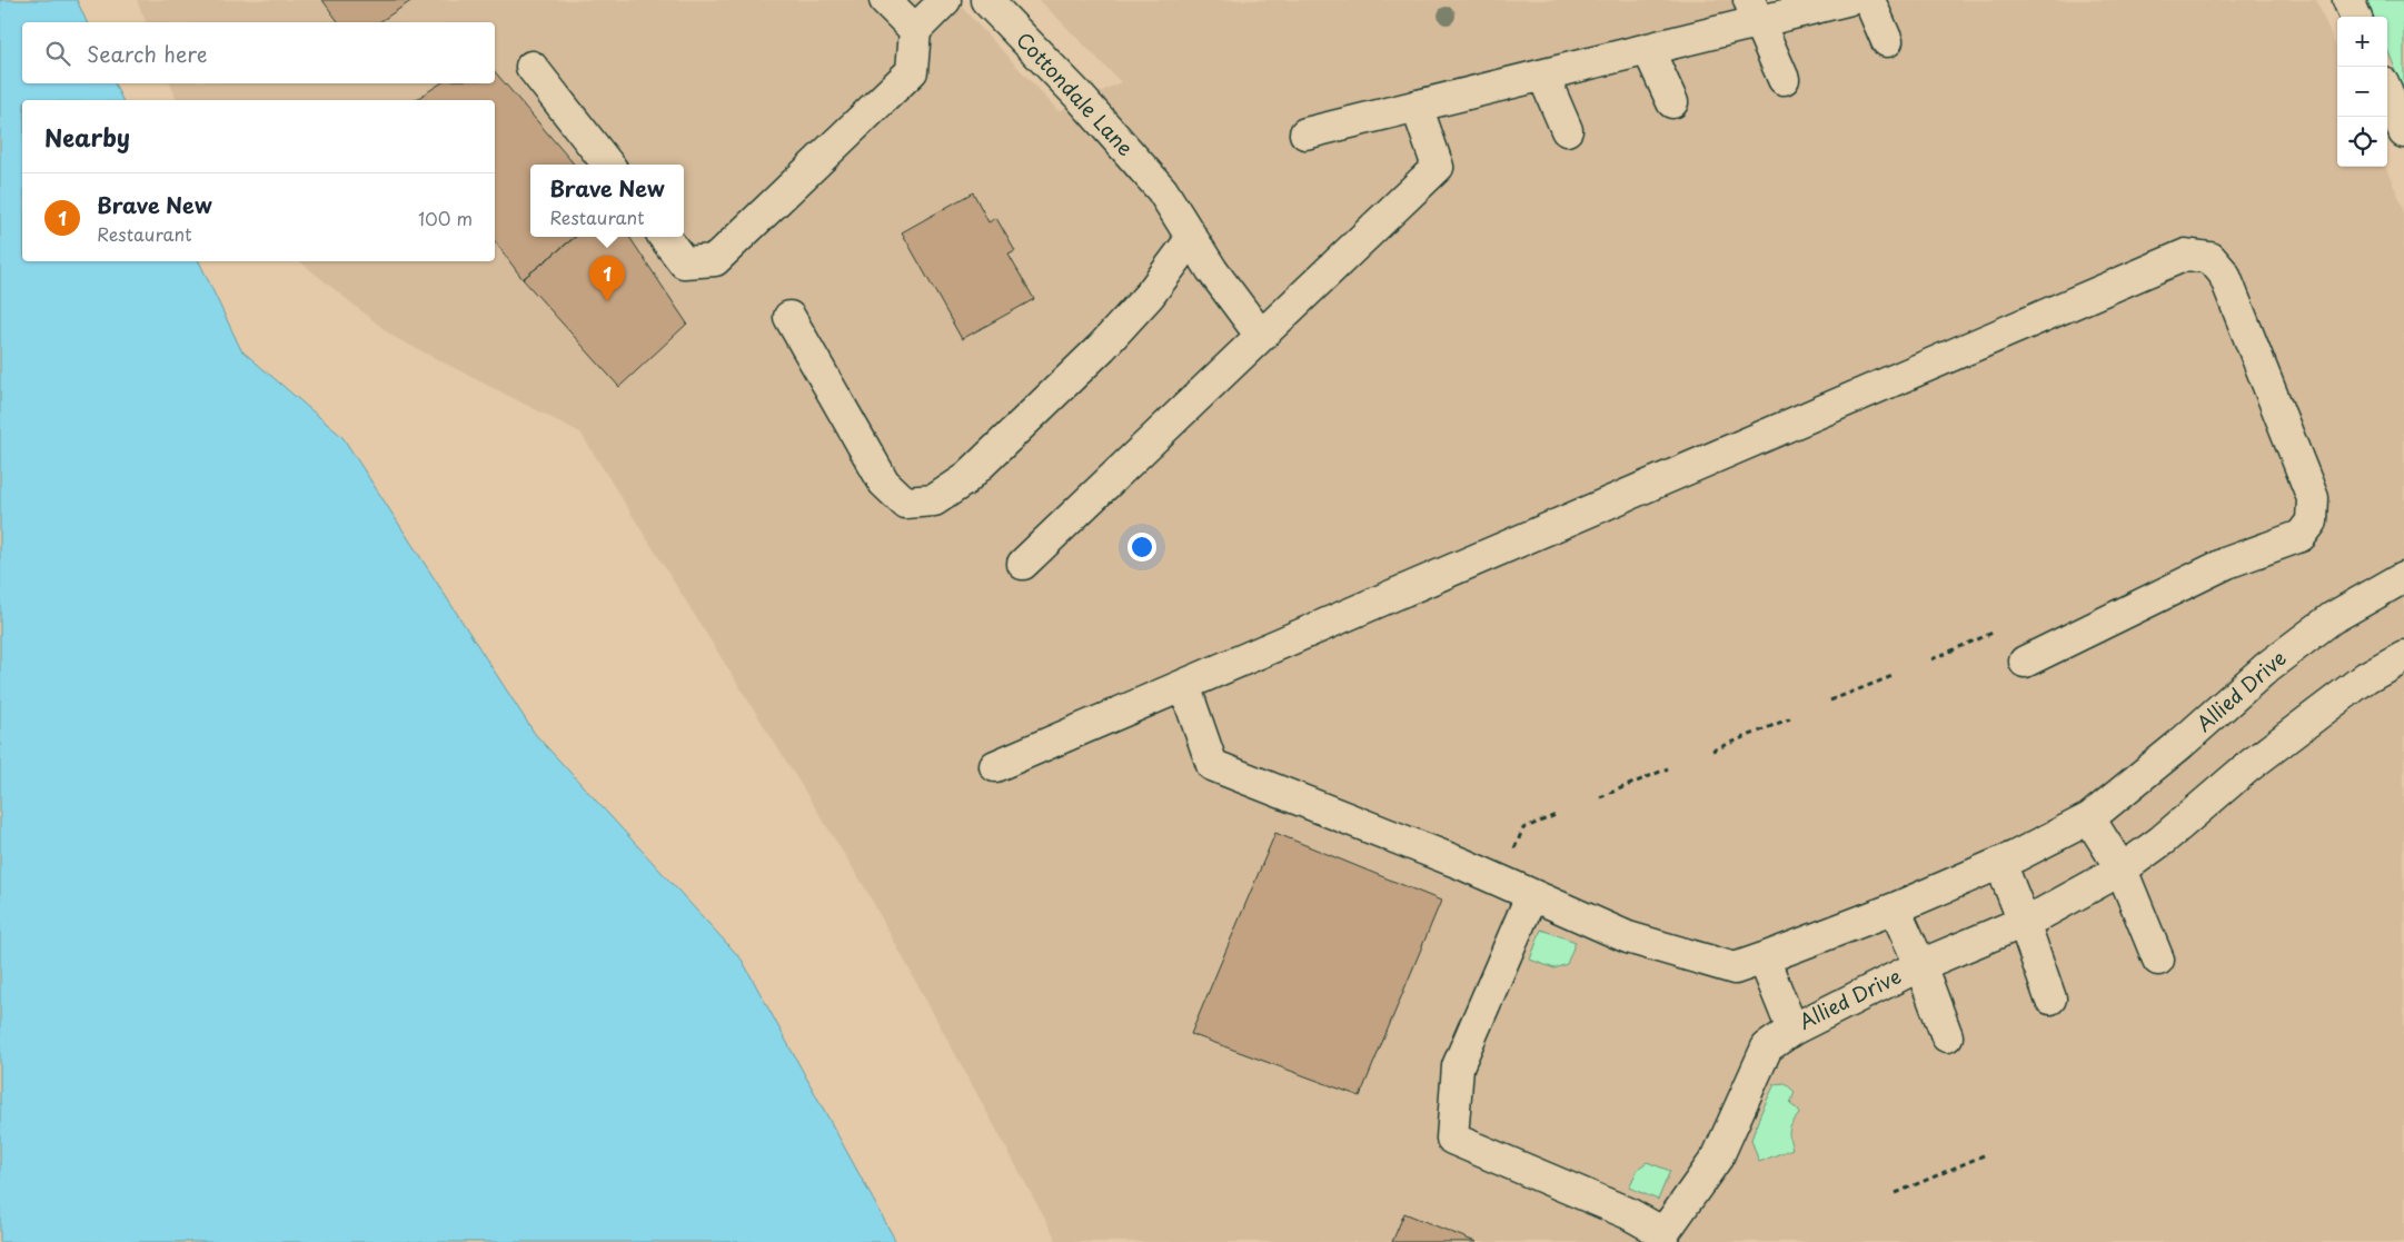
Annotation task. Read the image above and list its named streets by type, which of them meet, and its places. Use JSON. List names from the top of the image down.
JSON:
{
  "streets": {
    "street": ["Cottondale Lane", "Allied Drive"]
  },
  "page": {
    "map_buttons": ["+", "−"],
    "search": "Search here",
    "heading": "Nearby",
    "popup": ["Brave New", "Restaurant"],
    "list": [
      {
        "mark": "1",
        "name": "Brave New",
        "note": "Restaurant",
        "value": "100 m"
      }
    ],
    "pins": "1"
  }
}
